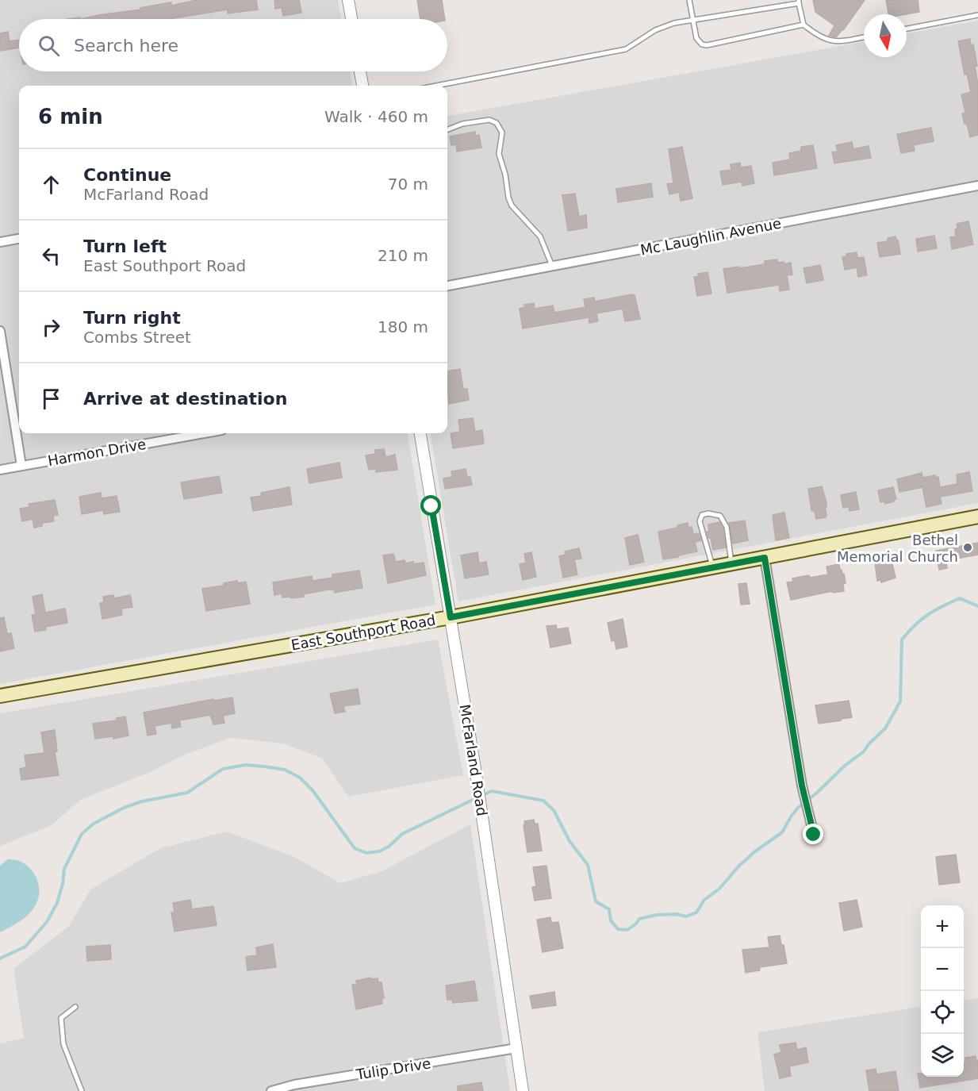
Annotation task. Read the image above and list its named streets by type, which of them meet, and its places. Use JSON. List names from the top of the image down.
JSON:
{
  "streets": {
    "main road": ["East Southport Road"],
    "street": [
      "Mc Laughlin Avenue",
      "Harmon Drive",
      "McFarland Road",
      "Tulip Drive"
    ]
  },
  "crossings": [
    ["East Southport Road", "McFarland Road"],
    ["McFarland Road", "Tulip Drive"]
  ],
  "places": ["Bethel Memorial Church"],
  "north": "bottom",
  "page": {
    "search": "Search here",
    "heading": ["6 min", "Walk · 460 m"],
    "list": [
      ["Continue", "McFarland Road", "70 m"],
      ["Turn left", "East Southport Road", "210 m"],
      ["Turn right", "Combs Street", "180 m"],
      "Arrive at destination"
    ],
    "map_buttons": ["+", "−"]
  }
}
